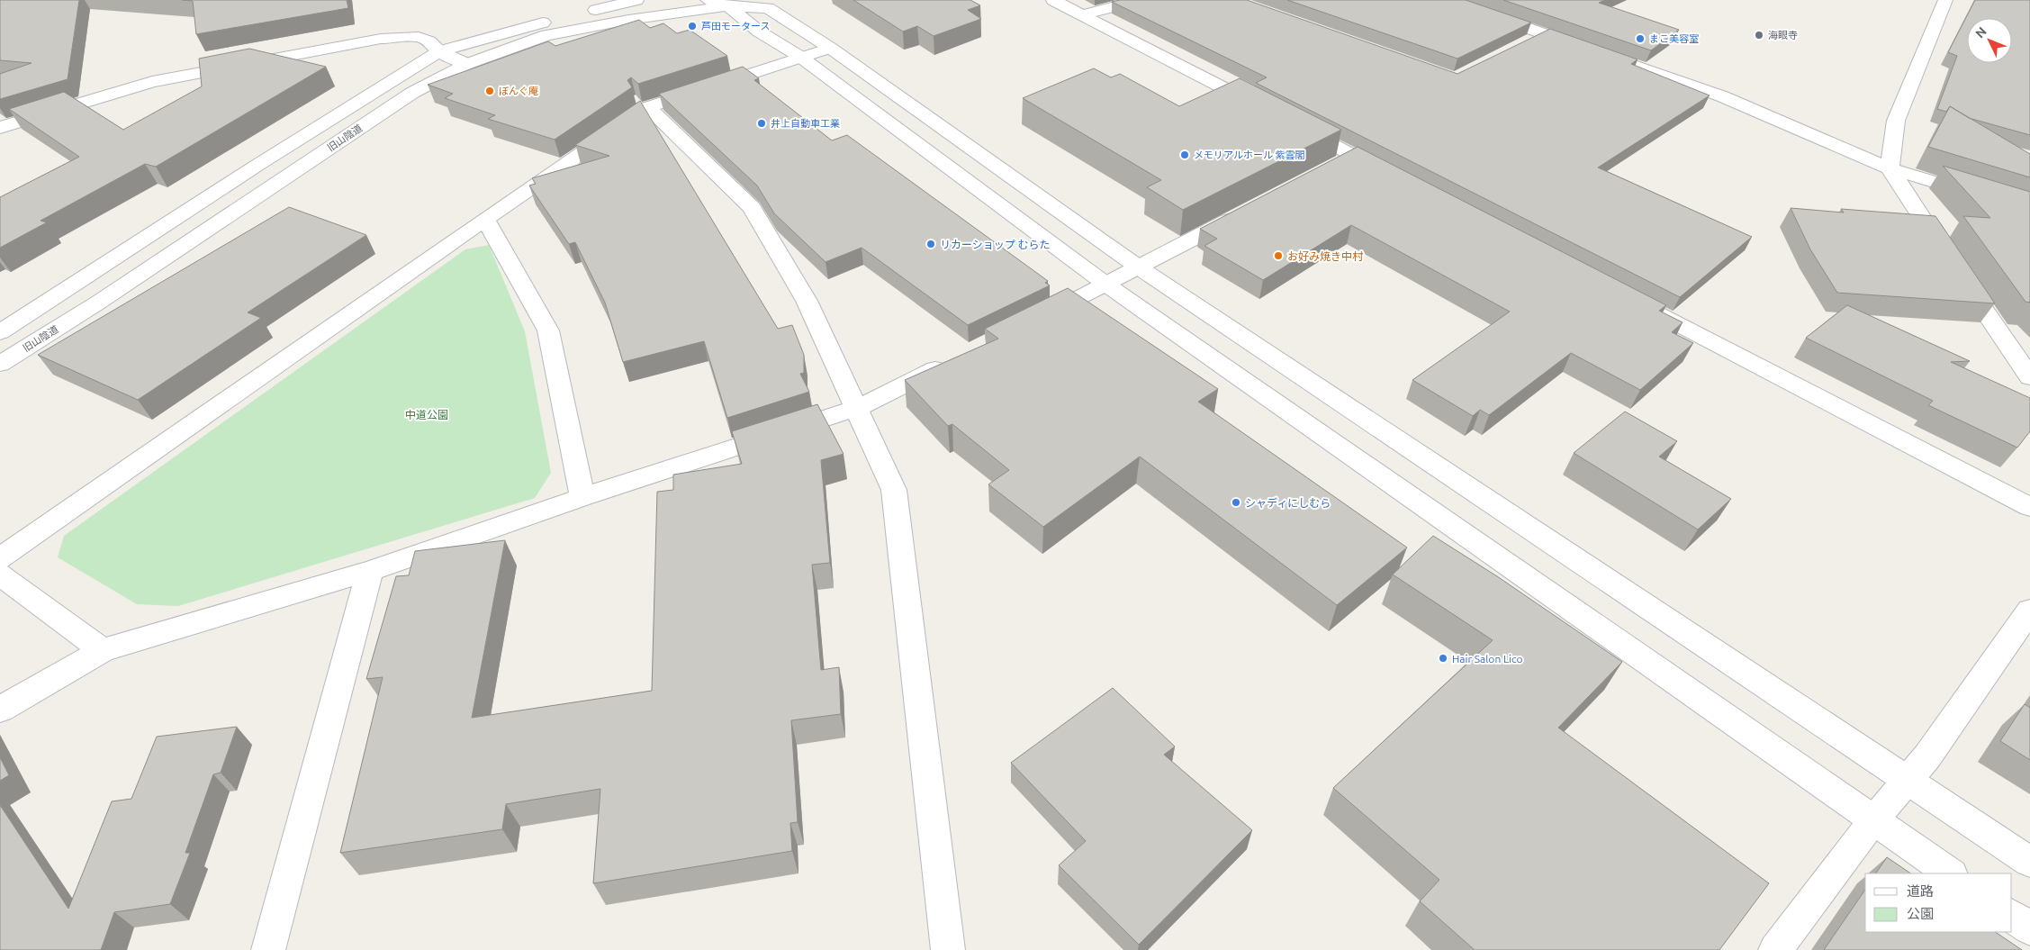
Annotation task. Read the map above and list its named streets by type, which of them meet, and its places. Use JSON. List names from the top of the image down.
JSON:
{
  "streets": {
    "street": ["旧山陰道"]
  },
  "parks": ["中道公園"],
  "places": [
    "芦田モータース",
    "海眼寺",
    "まこ美容室",
    "ぼんぐ庵",
    "井上自動車工業",
    "メモリアルホール 紫雲閣",
    "リカーショップ むらた",
    "お好み焼き中村",
    "シャディにしむら",
    "Hair Salon Lico"
  ],
  "legend": ["道路", "公園"],
  "north": "top left"
}
